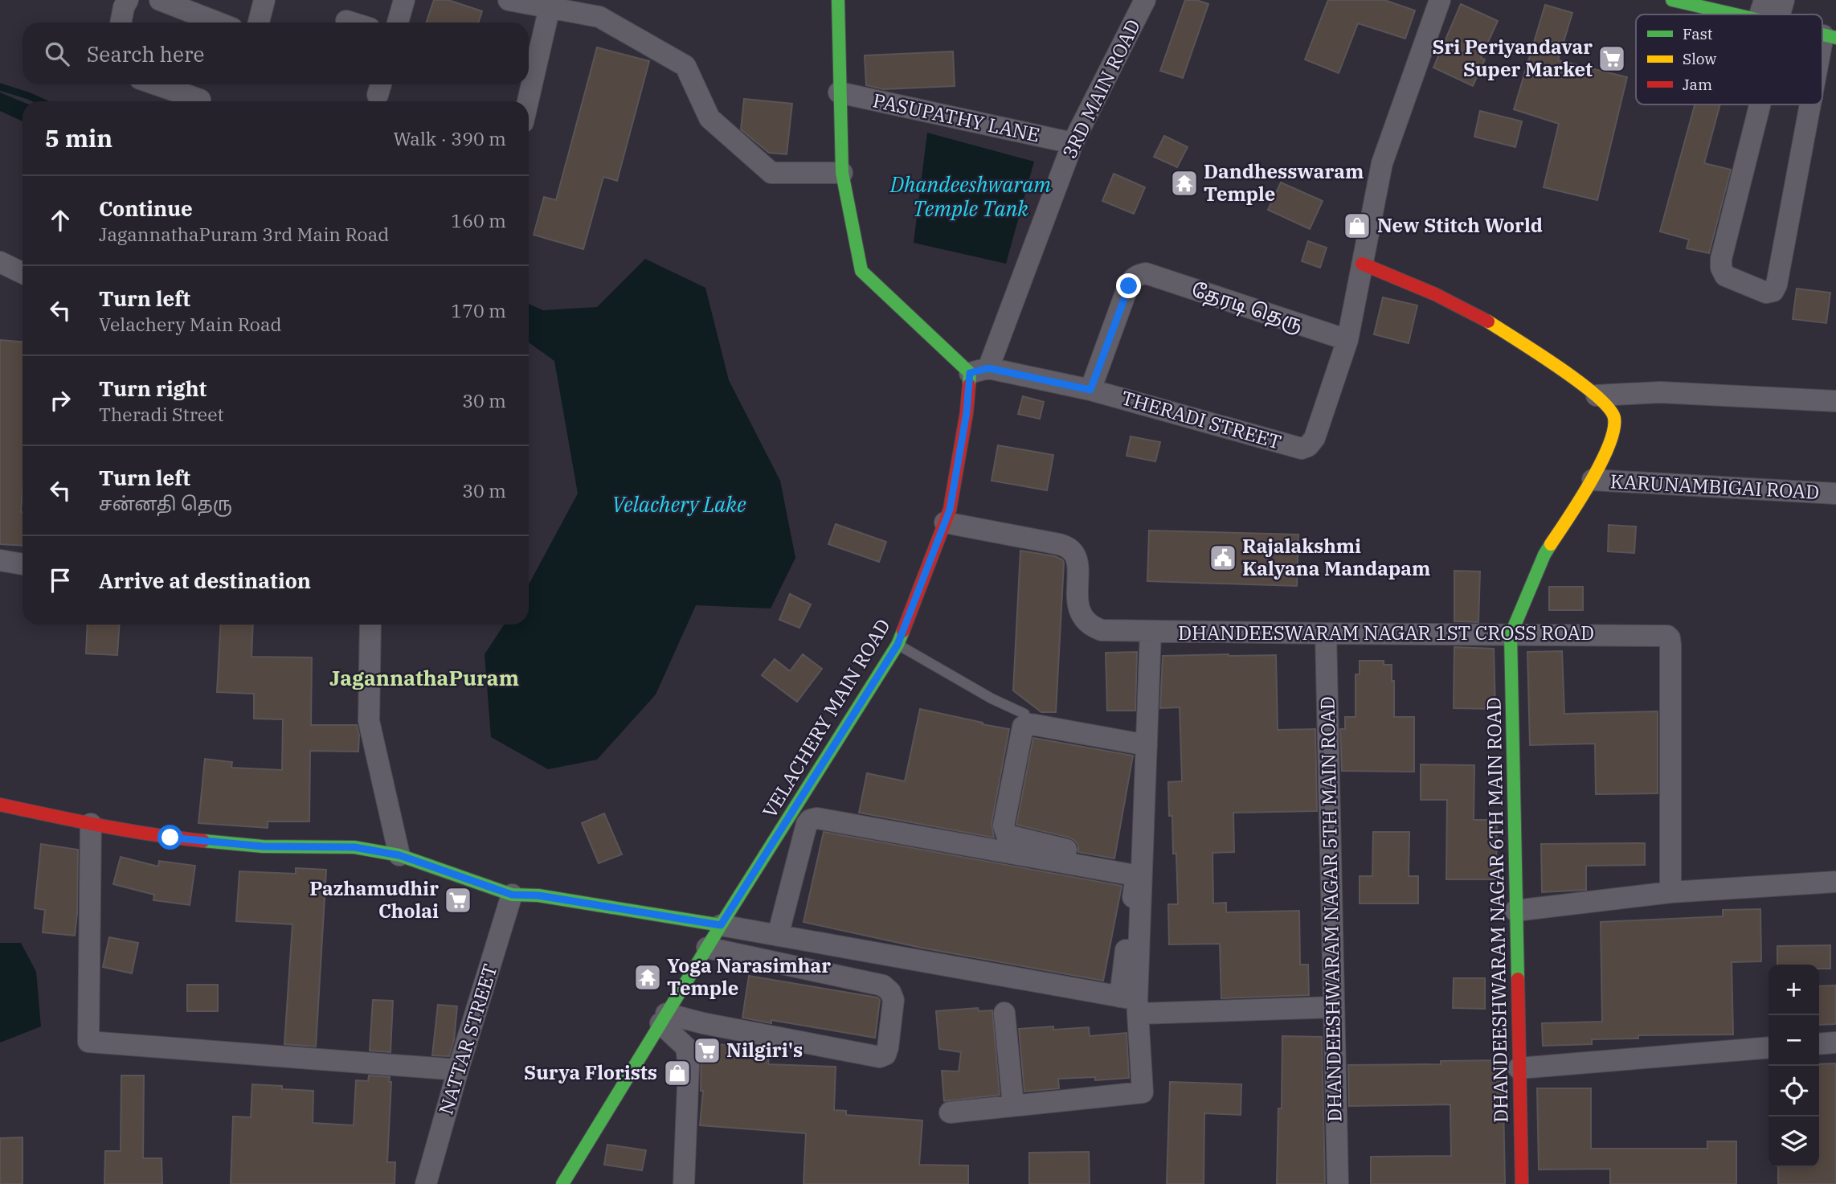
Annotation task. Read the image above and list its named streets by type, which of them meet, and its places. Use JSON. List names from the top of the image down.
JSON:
{
  "streets": {
    "street": [
      "3RD MAIN ROAD",
      "PASUPATHY LANE",
      "தேரடி தெரு",
      "THERADI STREET",
      "KARUNAMBIGAI ROAD",
      "DHANDEESWARAM NAGAR 1ST CROSS ROAD",
      "VELACHERY MAIN ROAD",
      "DHANDEESHWARAM NAGAR 5TH MAIN ROAD",
      "DHANDEESHWARAM NAGAR 6TH MAIN ROAD",
      "NATTAR STREET"
    ]
  },
  "crossings": [
    ["3RD MAIN ROAD", "PASUPATHY LANE"],
    ["3RD MAIN ROAD", "THERADI STREET"],
    ["3RD MAIN ROAD", "VELACHERY MAIN ROAD"],
    ["தேரடி தெரு", "THERADI STREET"],
    ["THERADI STREET", "VELACHERY MAIN ROAD"],
    ["DHANDEESWARAM NAGAR 1ST CROSS ROAD", "VELACHERY MAIN ROAD"],
    ["DHANDEESWARAM NAGAR 1ST CROSS ROAD", "DHANDEESHWARAM NAGAR 5TH MAIN ROAD"],
    ["DHANDEESWARAM NAGAR 1ST CROSS ROAD", "DHANDEESHWARAM NAGAR 6TH MAIN ROAD"]
  ],
  "districts": ["JagannathaPuram"],
  "water": ["Dhandeeshwaram Temple Tank", "Velachery Lake"],
  "places": {
    "supermarket": ["Sri Periyandavar Super Market", "Pazhamudhir Cholai", "Nilgiri's"],
    "temple": ["Dandhesswaram Temple", "Yoga Narasimhar Temple"],
    "shop": ["New Stitch World", "Surya Florists"],
    "public building": ["Rajalakshmi Kalyana Mandapam"]
  },
  "legend": ["Fast", "Slow", "Jam"],
  "page": {
    "search": "Search here",
    "heading": ["5 min", "Walk · 390 m"],
    "list": [
      ["Continue", "JagannathaPuram 3rd Main Road", "160 m"],
      ["Turn left", "Velachery Main Road", "170 m"],
      ["Turn right", "Theradi Street", "30 m"],
      ["Turn left", "சன்னதி தெரு", "30 m"],
      "Arrive at destination"
    ],
    "map_buttons": ["+", "−"]
  }
}
